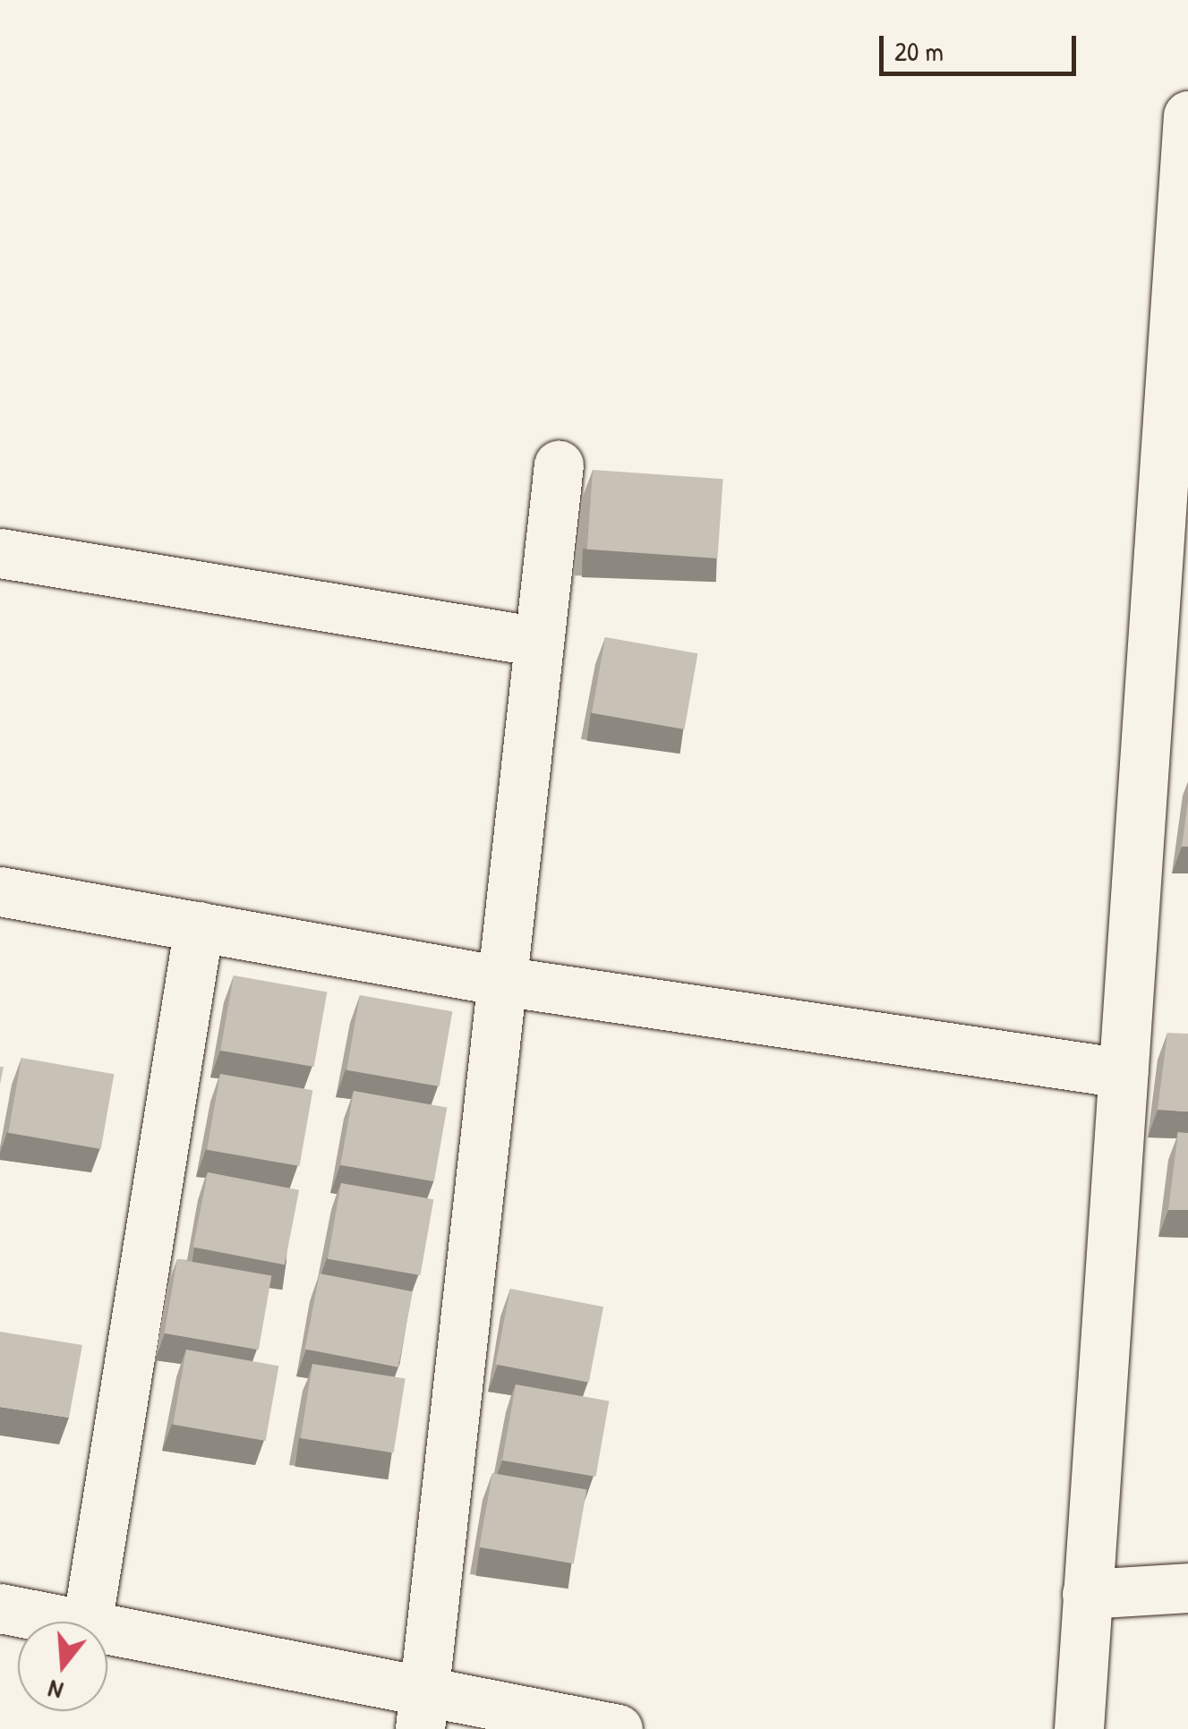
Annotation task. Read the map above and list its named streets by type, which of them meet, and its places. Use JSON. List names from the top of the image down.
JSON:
{
  "scale_bar": "20 m",
  "north": "bottom"
}
